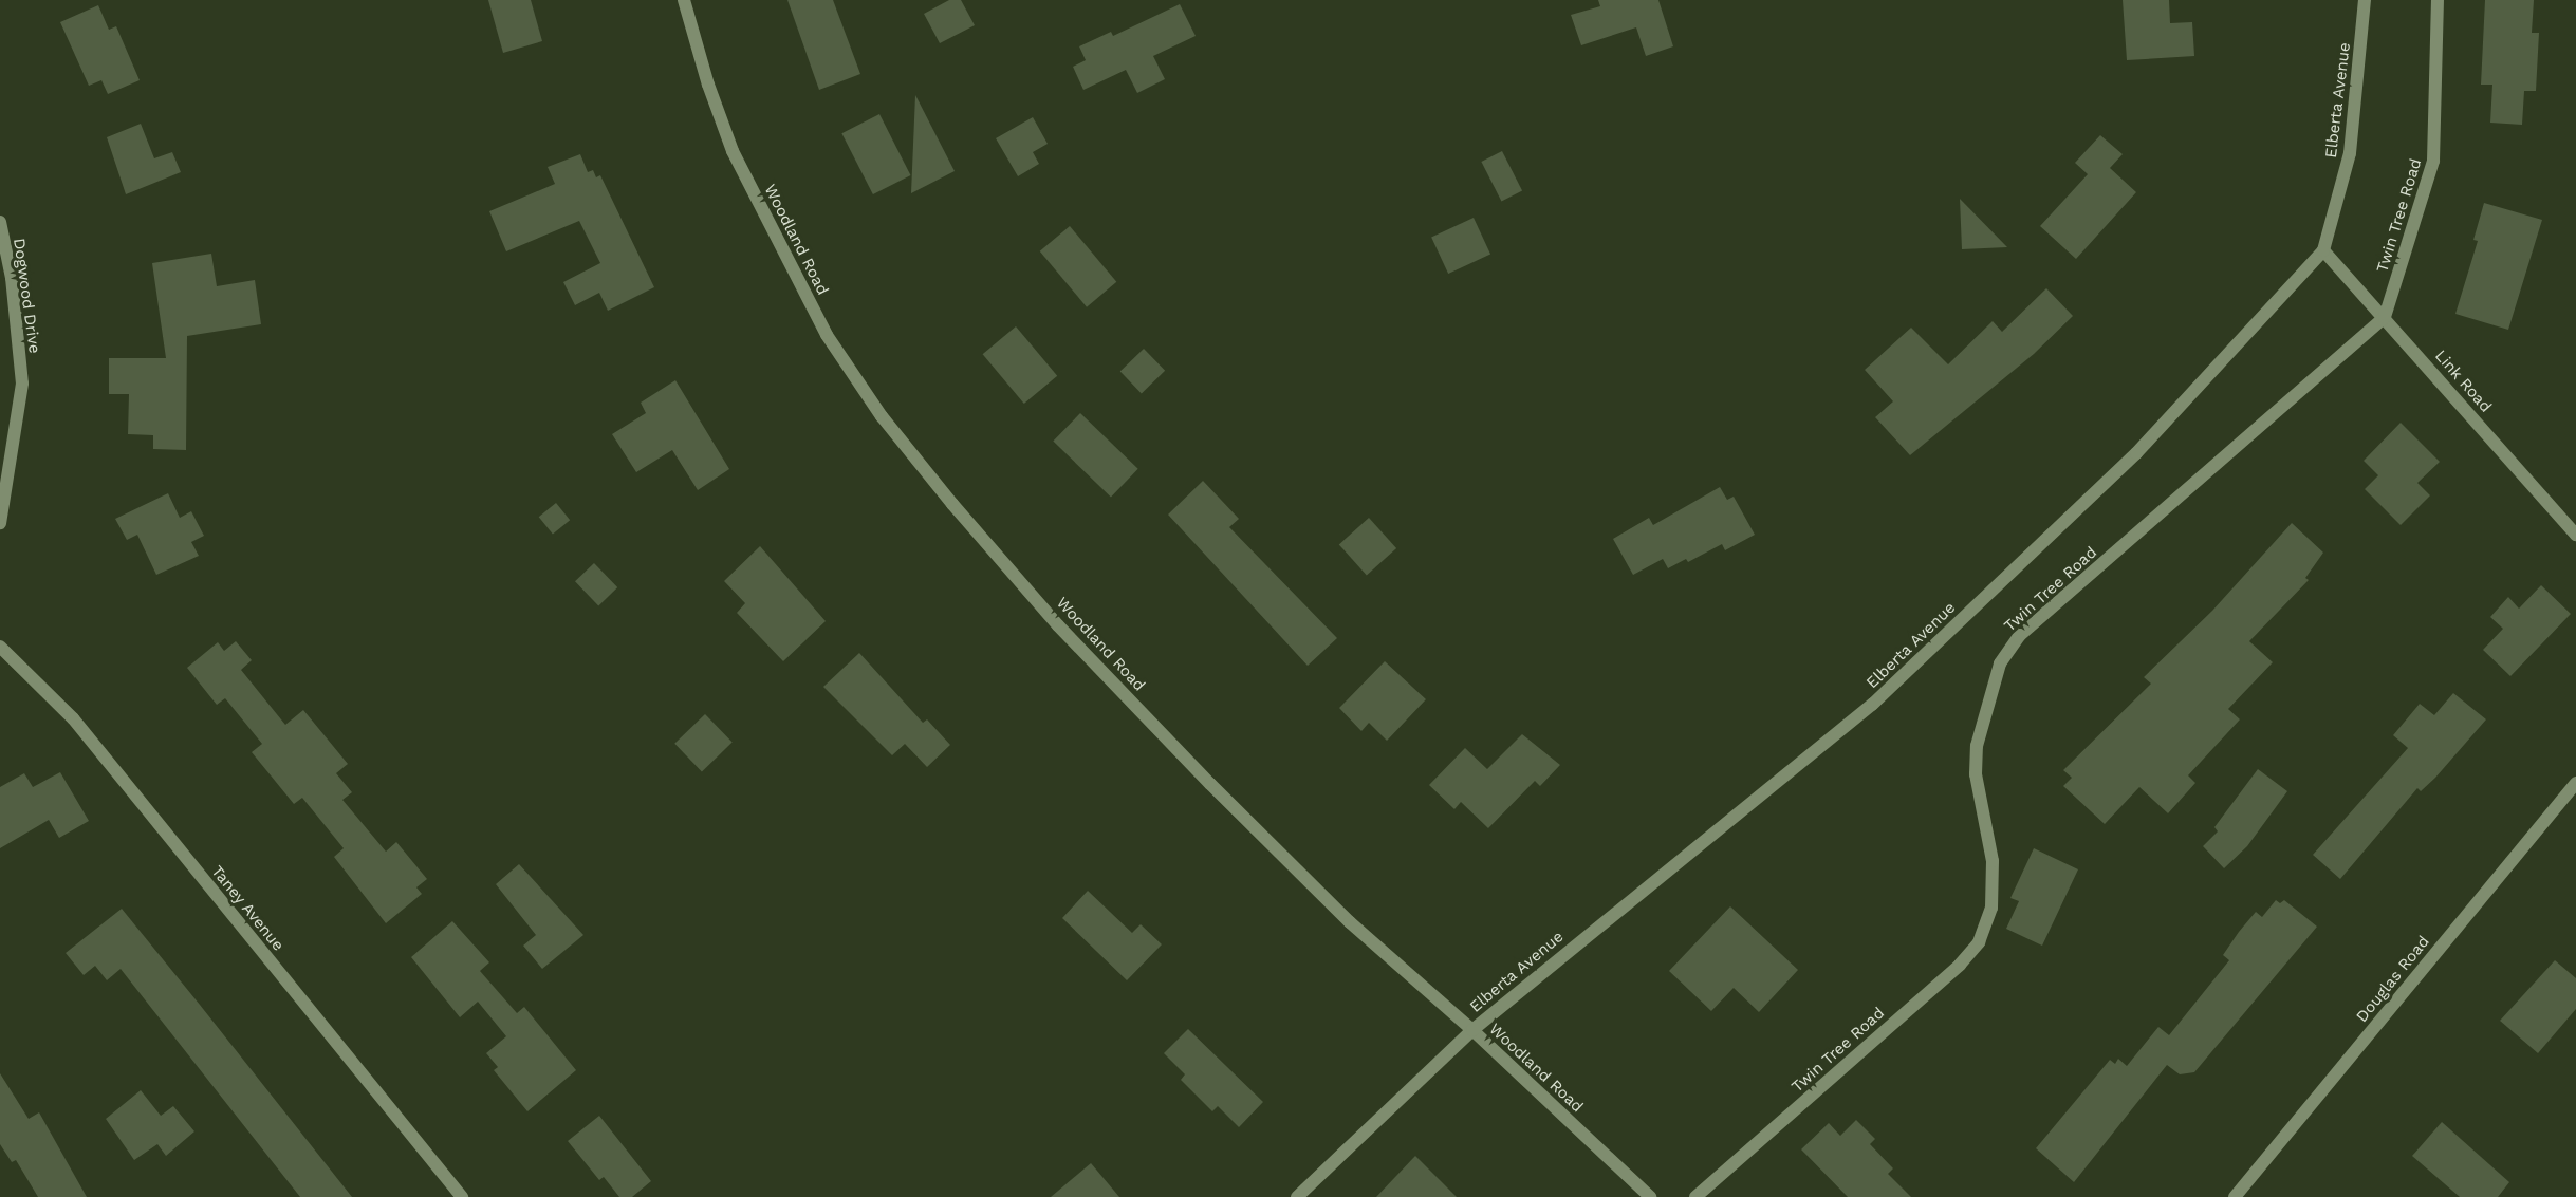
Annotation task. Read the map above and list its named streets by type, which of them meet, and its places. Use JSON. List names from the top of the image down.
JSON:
{
  "streets": {
    "street": [
      "Elberta Avenue",
      "Twin Tree Road",
      "Woodland Road",
      "Dogwood Drive",
      "Link Road",
      "Taney Avenue",
      "Douglas Road"
    ]
  },
  "crossings": [
    ["Elberta Avenue", "Woodland Road"],
    ["Elberta Avenue", "Link Road"],
    ["Twin Tree Road", "Link Road"]
  ]
}
